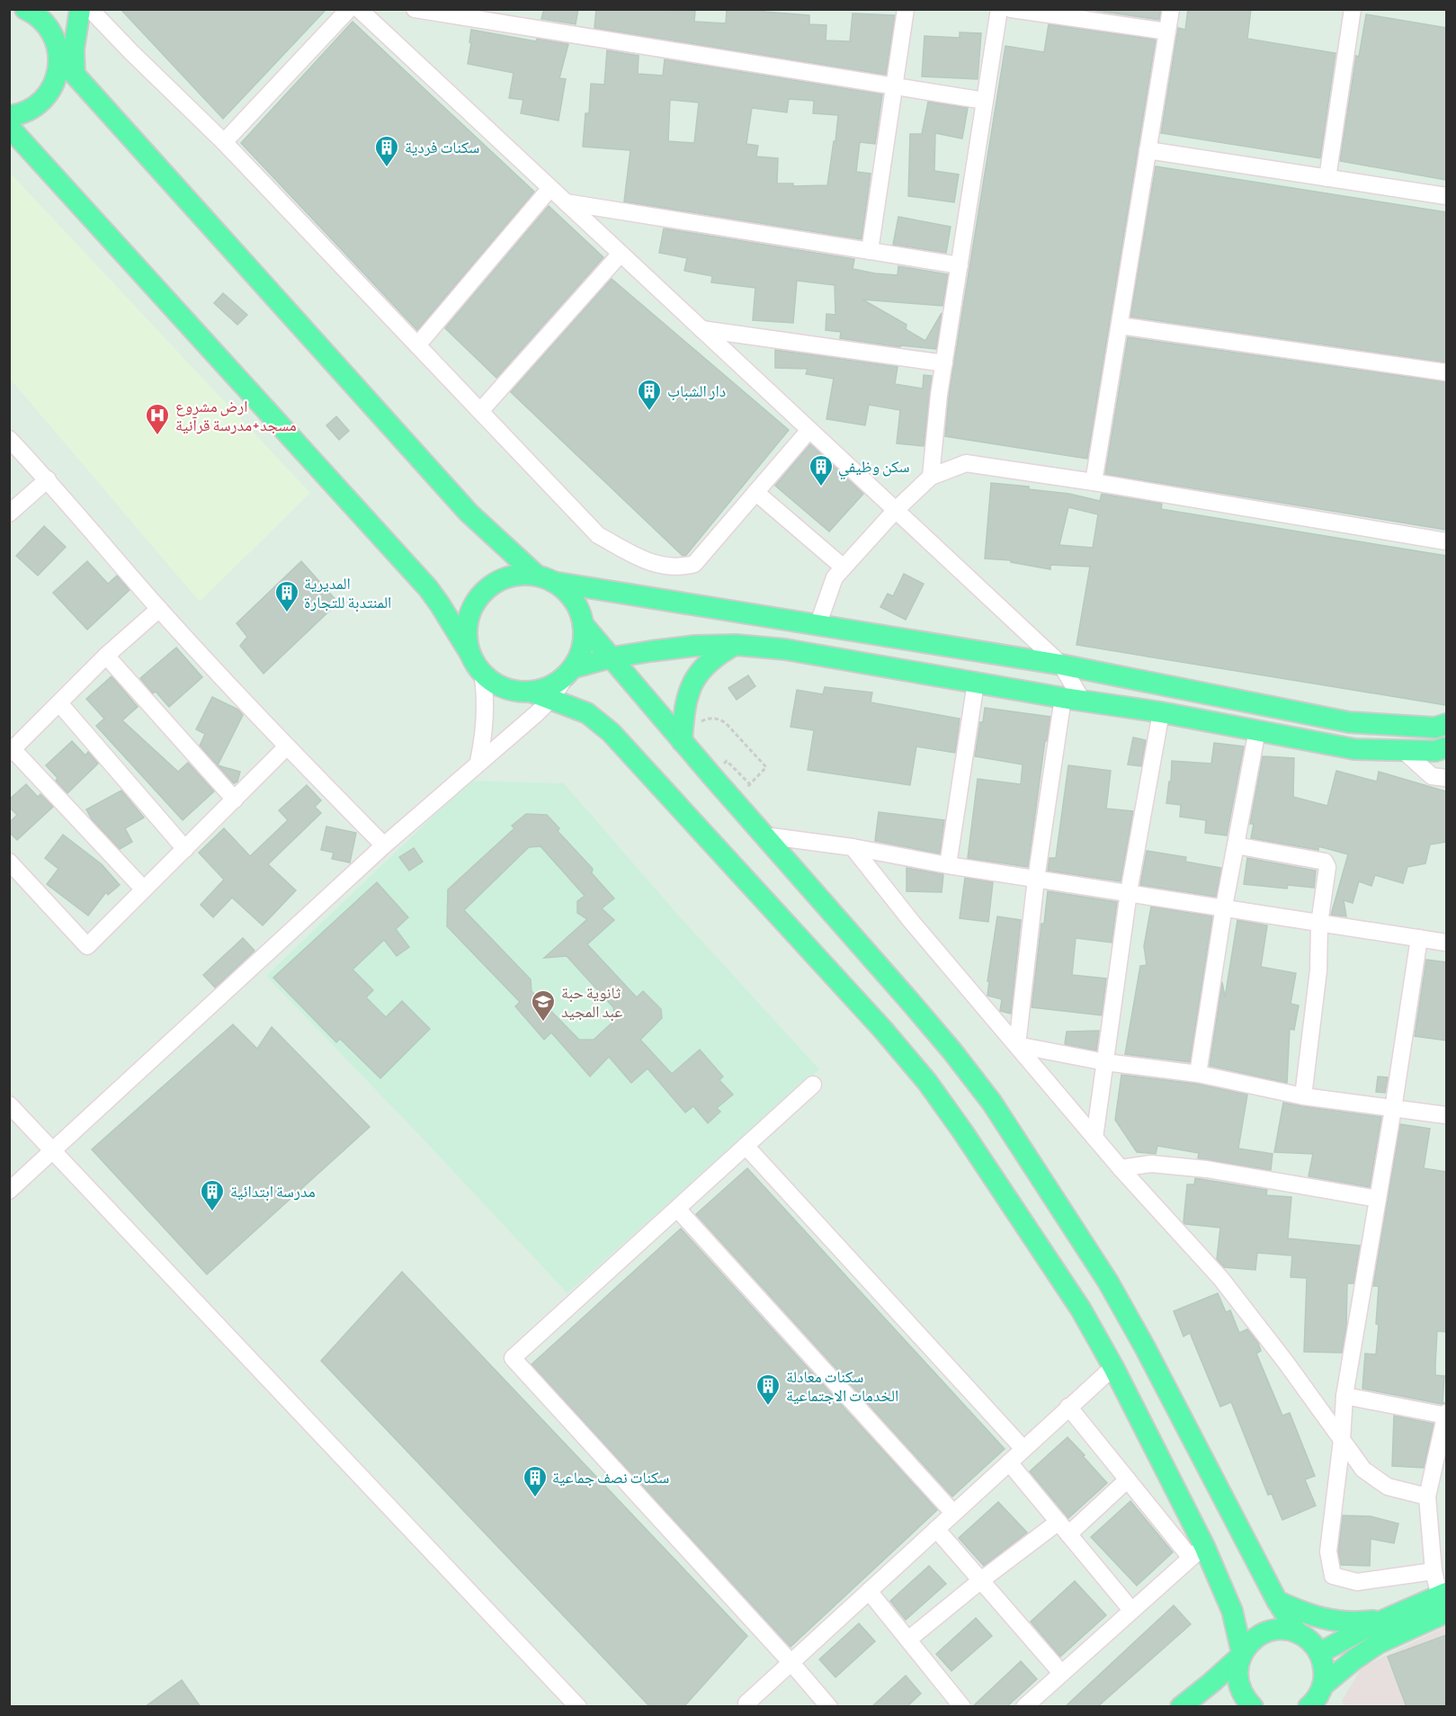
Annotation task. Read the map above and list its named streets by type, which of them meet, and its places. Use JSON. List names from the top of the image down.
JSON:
{
  "places": {
    "building": [
      "سكنات فردية",
      "دار الشباب",
      "سكن وظيفي",
      "المديرية المنتدبة للتجارة",
      "مدرسة ابتدائية",
      "سكنات معادلة الخدمات الاجتماعية",
      "سكنات نصف جماعية"
    ],
    "hospital": ["ارض مشروع مسجد+مدرسة قرآنية"],
    "school or university": ["ثانوية حبة عبد المجيد"]
  }
}
